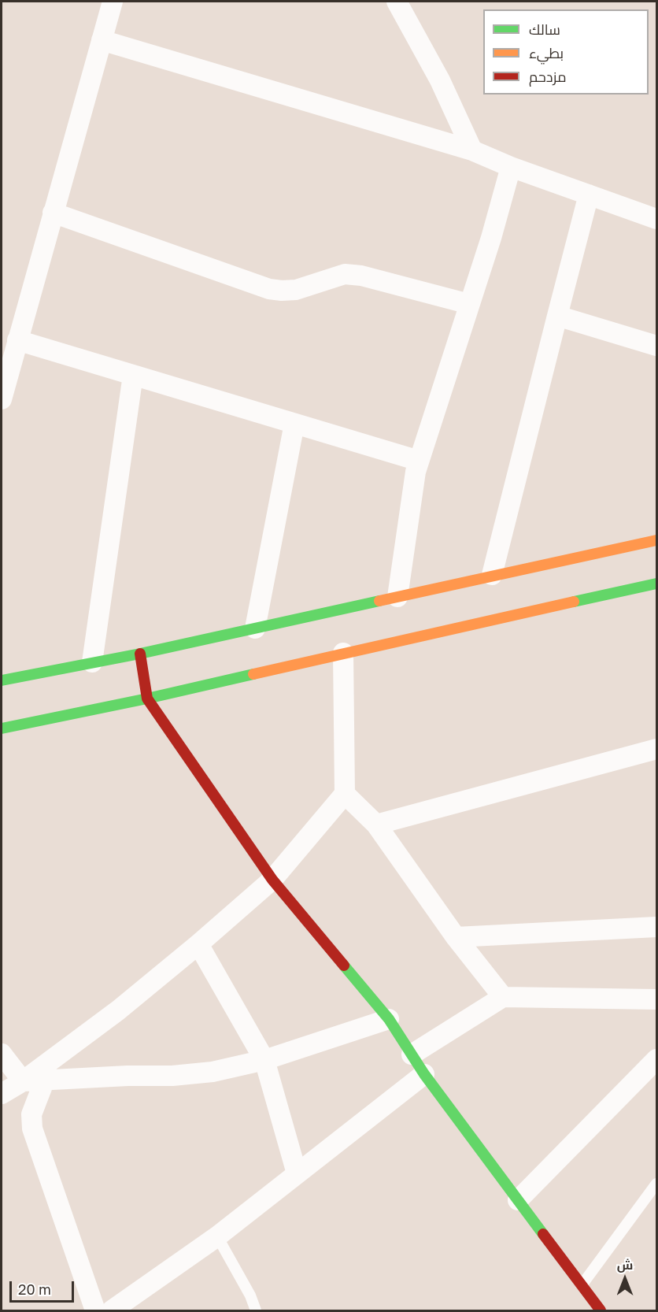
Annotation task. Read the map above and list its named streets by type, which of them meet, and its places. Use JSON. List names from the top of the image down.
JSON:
{
  "legend": ["سالك", "بطيء", "مزدحم"],
  "scale_bar": "20 m",
  "north": "top"
}
